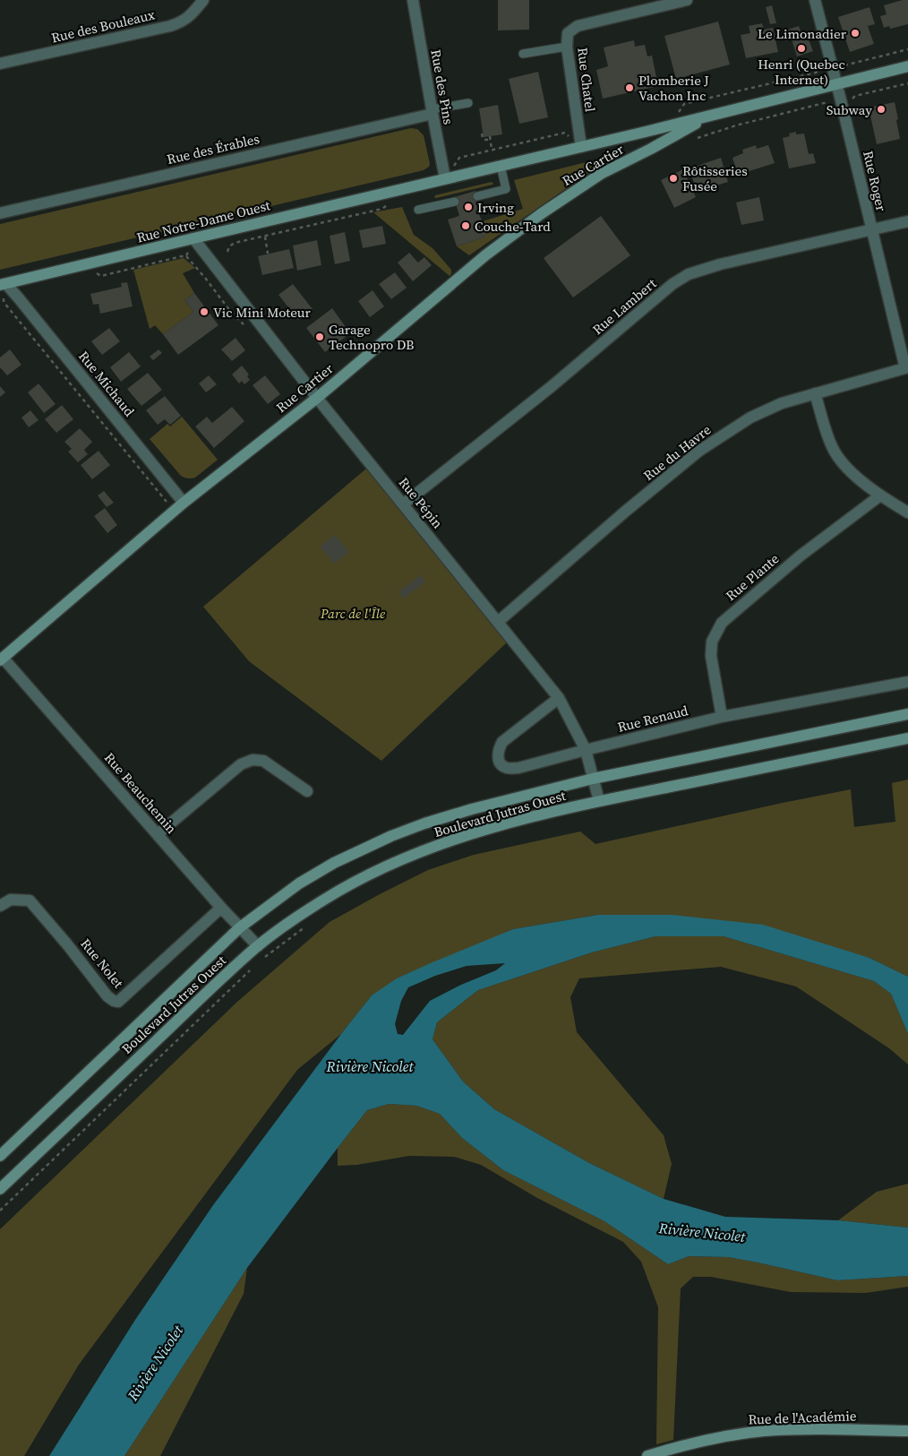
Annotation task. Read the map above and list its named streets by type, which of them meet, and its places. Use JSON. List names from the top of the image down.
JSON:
{
  "streets": {
    "street": [
      "Rue des Bouleaux",
      "Rue Chatel",
      "Rue des Pins",
      "Rue des Érables",
      "Rue Cartier",
      "Rue Roger",
      "Rue Notre-Dame Ouest",
      "Rue Lambert",
      "Rue Michaud",
      "Rue du Havre",
      "Rue Pépin",
      "Rue Plante",
      "Rue Renaud",
      "Rue Beauchemin",
      "Boulevard Jutras Ouest",
      "Rue Nolet",
      "Rue de l'Académie"
    ]
  },
  "crossings": [
    ["Rue Chatel", "Rue Notre-Dame Ouest"],
    ["Rue des Pins", "Rue des Érables"],
    ["Rue des Pins", "Rue Notre-Dame Ouest"],
    ["Rue Cartier", "Rue Notre-Dame Ouest"],
    ["Rue Cartier", "Rue Michaud"],
    ["Rue Cartier", "Rue Pépin"],
    ["Rue Cartier", "Rue Beauchemin"],
    ["Rue Roger", "Rue Notre-Dame Ouest"],
    ["Rue Roger", "Rue Lambert"],
    ["Rue Roger", "Rue du Havre"],
    ["Rue Notre-Dame Ouest", "Rue Michaud"],
    ["Rue Notre-Dame Ouest", "Rue Pépin"],
    ["Rue Lambert", "Rue Pépin"],
    ["Rue du Havre", "Rue Pépin"],
    ["Rue Pépin", "Rue Renaud"],
    ["Rue Pépin", "Boulevard Jutras Ouest"],
    ["Rue Plante", "Rue Renaud"],
    ["Rue Beauchemin", "Boulevard Jutras Ouest"],
    ["Rue Beauchemin", "Rue Nolet"]
  ],
  "water": ["Rivière Nicolet"],
  "parks": ["Parc de l'Île"],
  "places": [
    "Le Limonadier",
    "Henri (Quebec Internet)",
    "Plomberie J Vachon Inc",
    "Subway",
    "Rôtisseries Fusée",
    "Irving",
    "Couche-Tard",
    "Vic Mini Moteur",
    "Garage Technopro DB"
  ]
}
